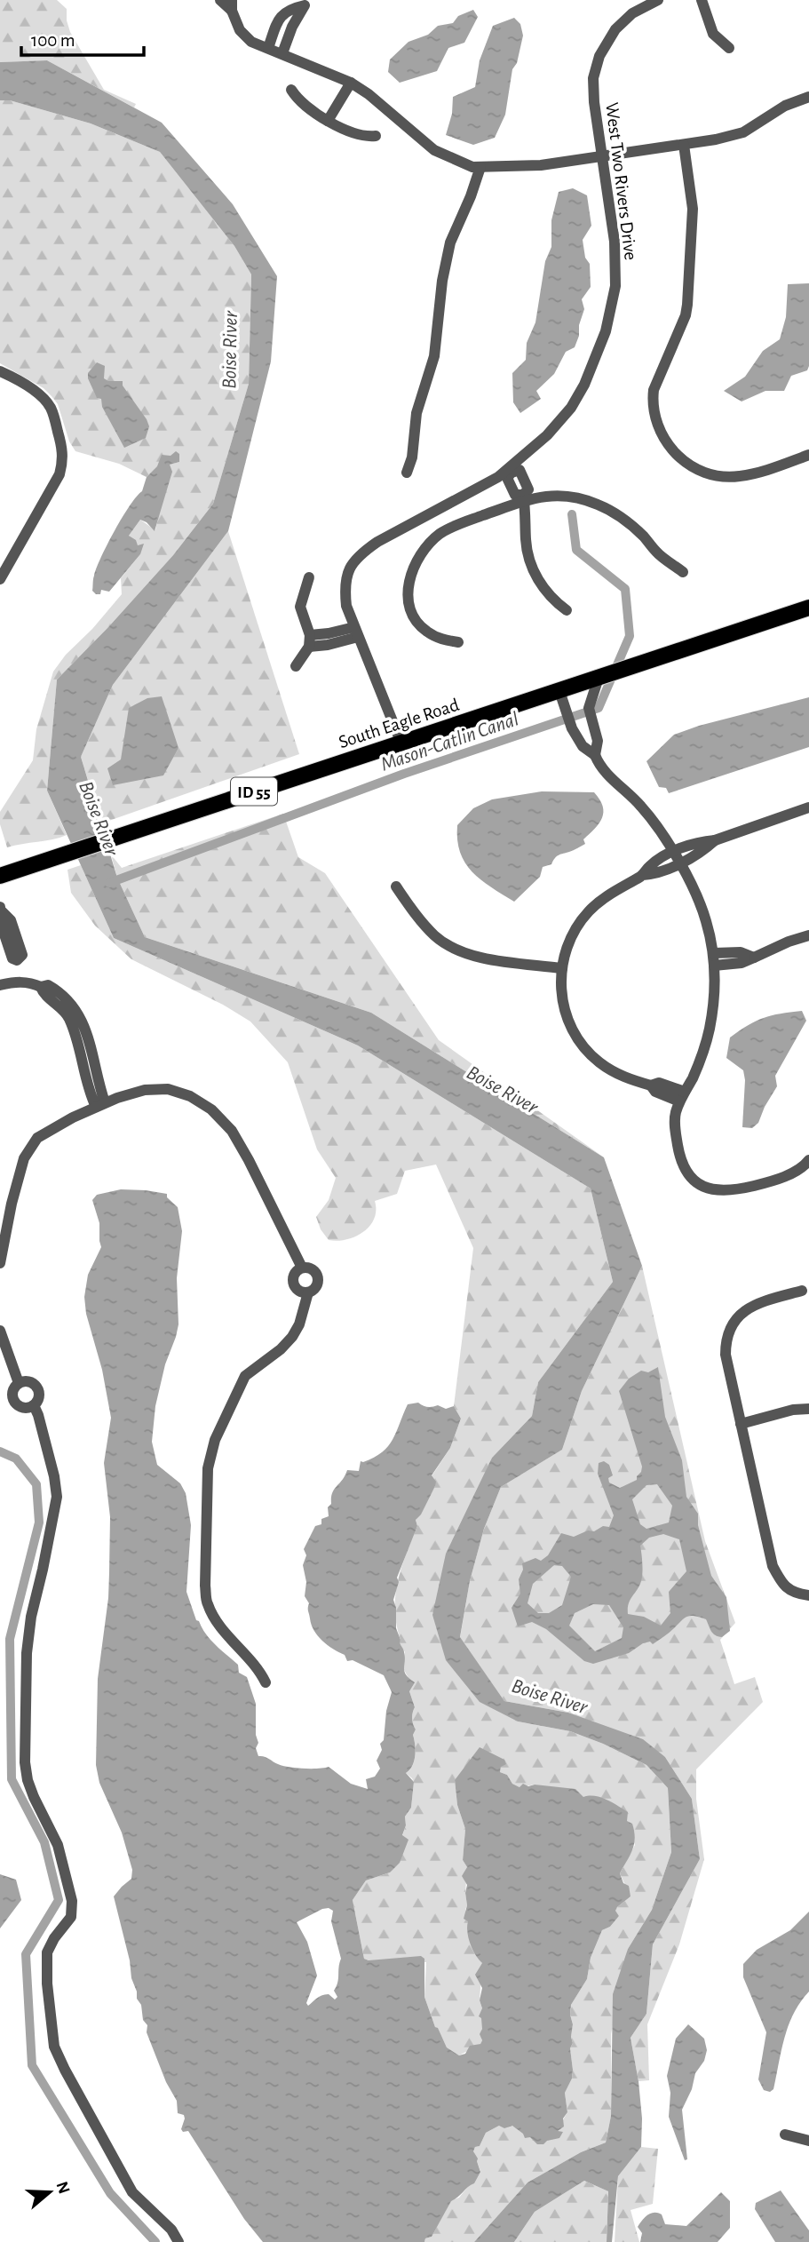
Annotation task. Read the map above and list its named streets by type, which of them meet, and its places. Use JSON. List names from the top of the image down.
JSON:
{
  "streets": {
    "highway": ["South Eagle Road", "ID 55"],
    "street": ["West Two Rivers Drive"]
  },
  "crossings": [
    ["West Two Rivers Drive", "South Eagle Road"]
  ],
  "water": ["Boise River", "Mason-Catlin Canal"],
  "scale_bar": "100 m",
  "north": "right"
}
